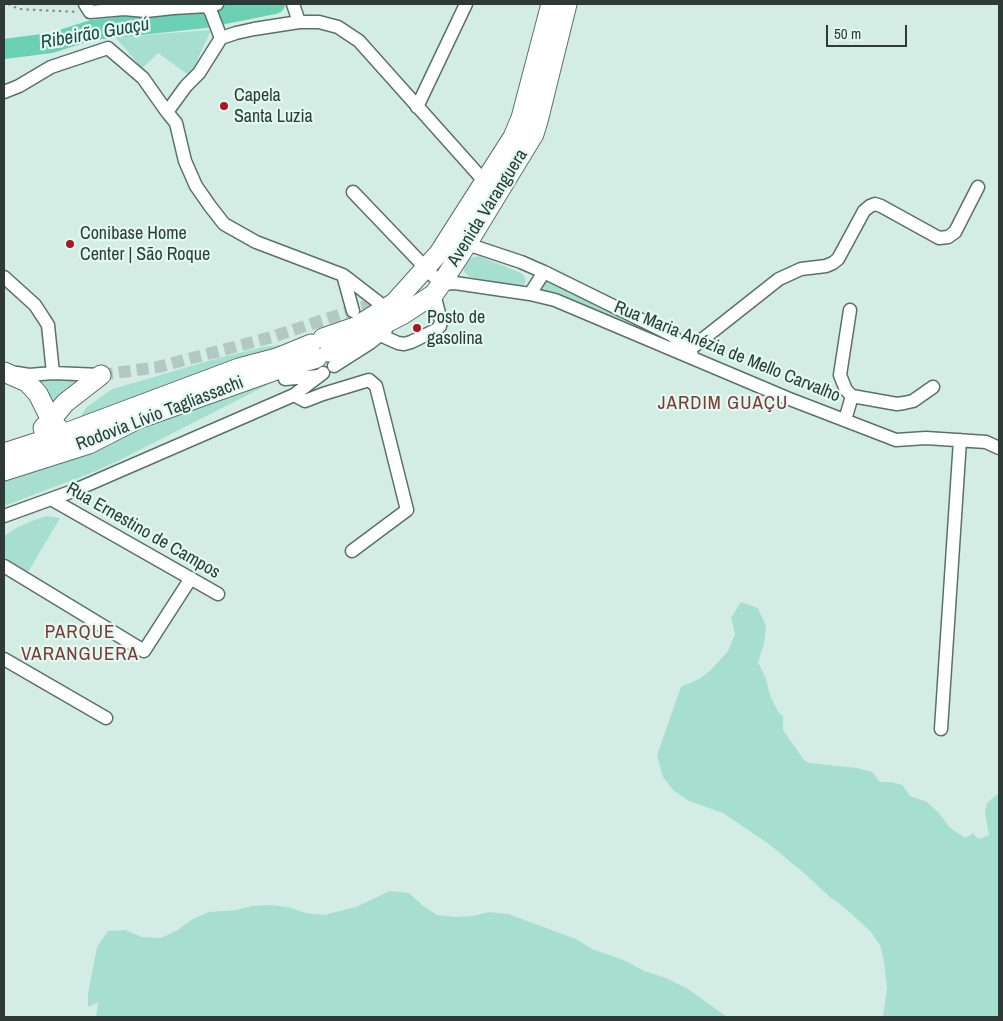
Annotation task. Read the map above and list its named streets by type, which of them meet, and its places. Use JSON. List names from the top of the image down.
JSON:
{
  "streets": {
    "highway": ["Avenida Varanguera", "Rodovia Lívio Tagliassachi"],
    "street": ["Rua Maria Anézia de Mello Carvalho", "Rua Ernestino de Campos"]
  },
  "crossings": [
    ["Avenida Varanguera", "Rua Maria Anézia de Mello Carvalho"],
    ["Avenida Varanguera", "Rodovia Lívio Tagliassachi"]
  ],
  "districts": ["JARDIM GUAÇU", "PARQUE VARANGUERA"],
  "water": ["Ribeirão Guaçú"],
  "places": ["Capela Santa Luzia", "Conibase Home Center | São Roque", "Posto de gasolina"],
  "scale_bar": "50 m"
}
